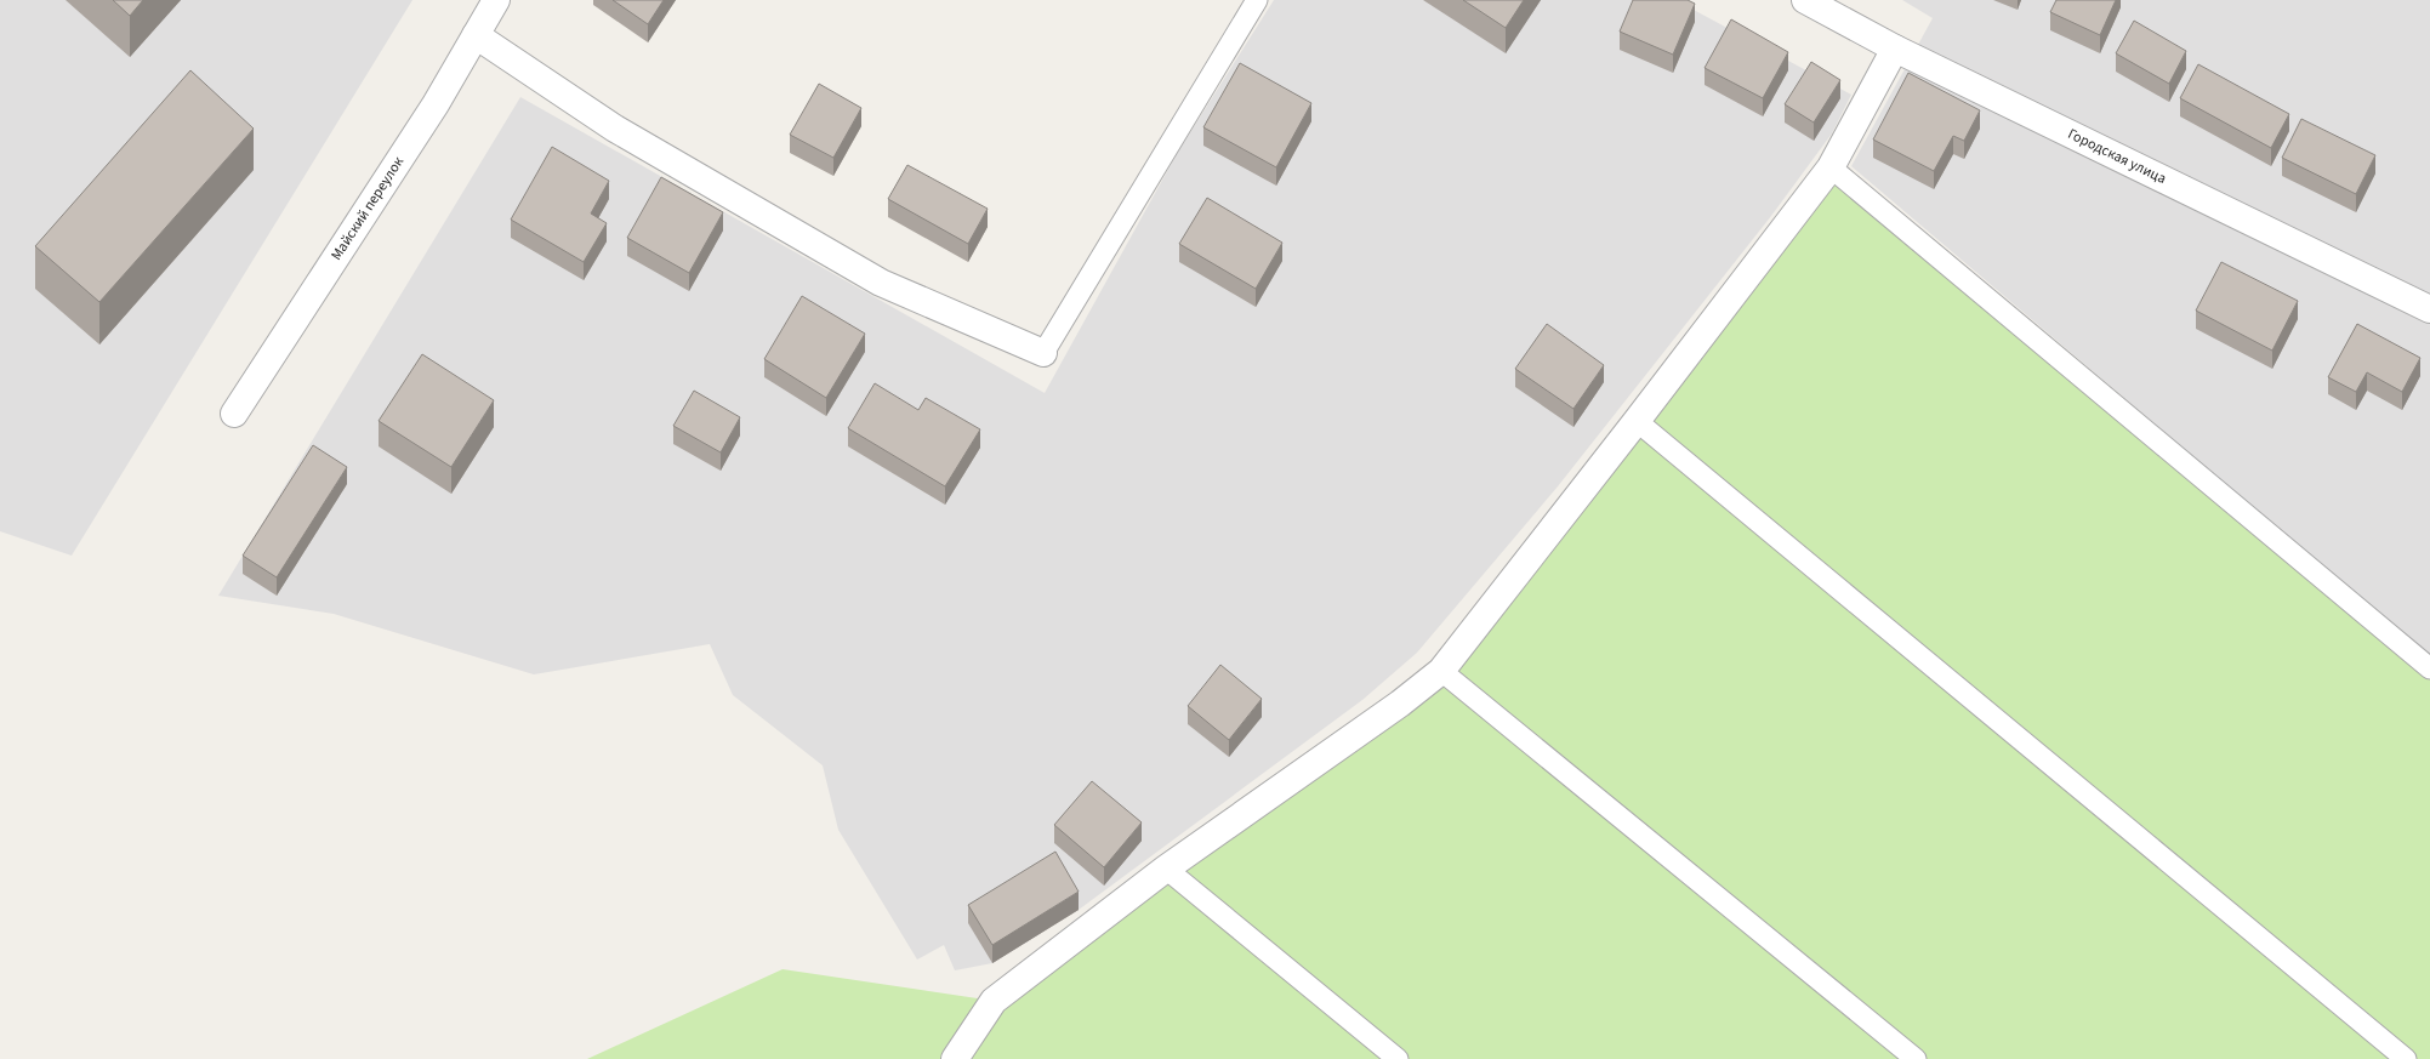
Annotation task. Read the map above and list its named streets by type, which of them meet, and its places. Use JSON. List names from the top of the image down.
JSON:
{
  "streets": {
    "street": ["Городская улица", "Майский переулок"]
  }
}
